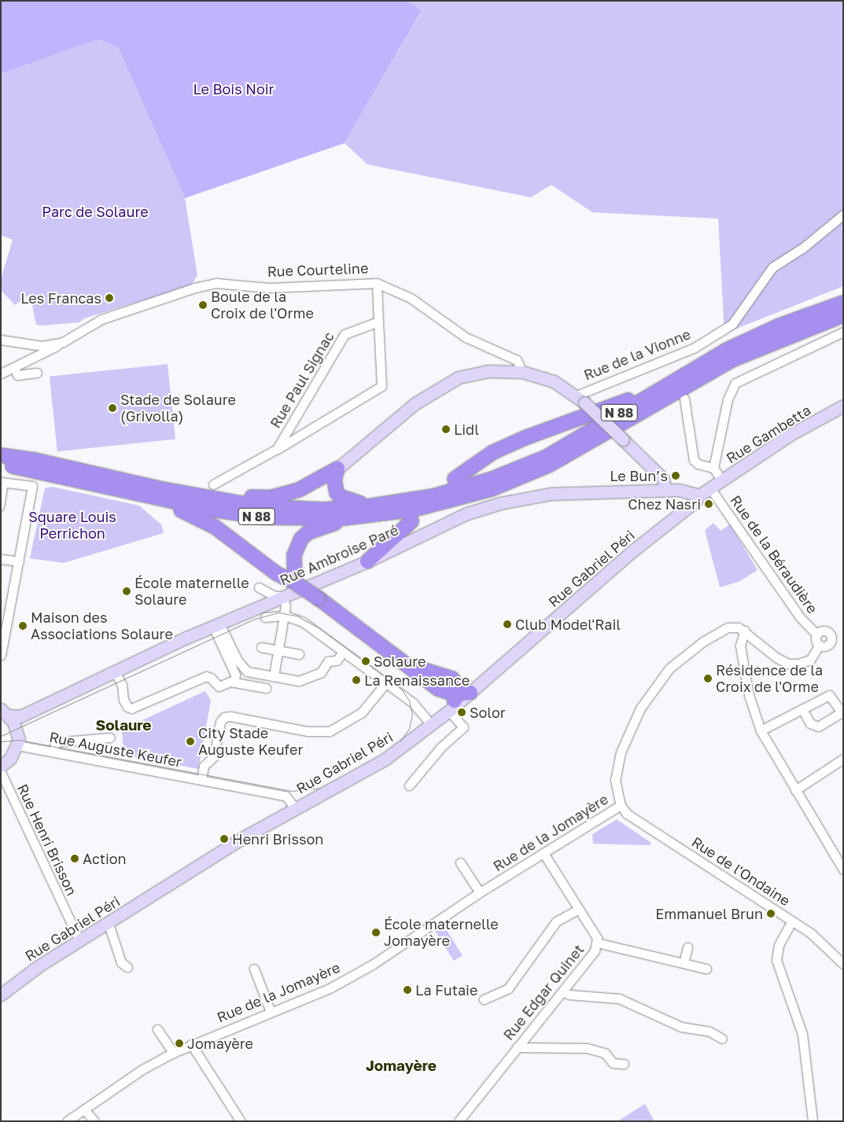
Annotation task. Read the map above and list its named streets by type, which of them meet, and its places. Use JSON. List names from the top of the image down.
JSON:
{
  "streets": {
    "highway": ["N 88"],
    "main road": ["Rue Gambetta", "Rue Ambroise Paré", "Rue Gabriel Péri"],
    "street": [
      "Rue Courteline",
      "Rue de la Vionne",
      "Rue Paul Signac",
      "Rue de la Béraudière",
      "Rue Auguste Keufer",
      "Rue de la Jomayère",
      "Rue Henri Brisson",
      "Rue de l'Ondaine",
      "Rue Edgar Quinet"
    ]
  },
  "crossings": [
    ["Rue Courteline", "Rue Paul Signac"],
    ["Rue Gambetta", "Rue de la Béraudière"],
    ["Rue Gambetta", "Rue Gabriel Péri"],
    ["Rue de la Béraudière", "Rue Gabriel Péri"],
    ["Rue Ambroise Paré", "Rue Gabriel Péri"],
    ["Rue Gabriel Péri", "Rue Auguste Keufer"],
    ["Rue Gabriel Péri", "Rue Henri Brisson"],
    ["Rue de la Jomayère", "Rue de l'Ondaine"],
    ["Rue de la Jomayère", "Rue Edgar Quinet"]
  ],
  "districts": ["Solaure", "Jomayère"],
  "parks": ["Le Bois Noir", "Parc de Solaure", "Square Louis Perrichon"],
  "places": [
    "Les Francas",
    "Boule de la Croix de l'Orme",
    "Stade de Solaure (Grivolla)",
    "Lidl",
    "Le Bun’s",
    "Chez Nasri",
    "École maternelle Solaure",
    "Club Model'Rail",
    "Maison des Associations Solaure",
    "Solaure",
    "Résidence de la Croix de l'Orme",
    "La Renaissance",
    "Solor",
    "City Stade Auguste Keufer",
    "Henri Brisson",
    "Action",
    "Emmanuel Brun",
    "École maternelle Jomayère",
    "La Futaie",
    "Jomayère"
  ]
}
